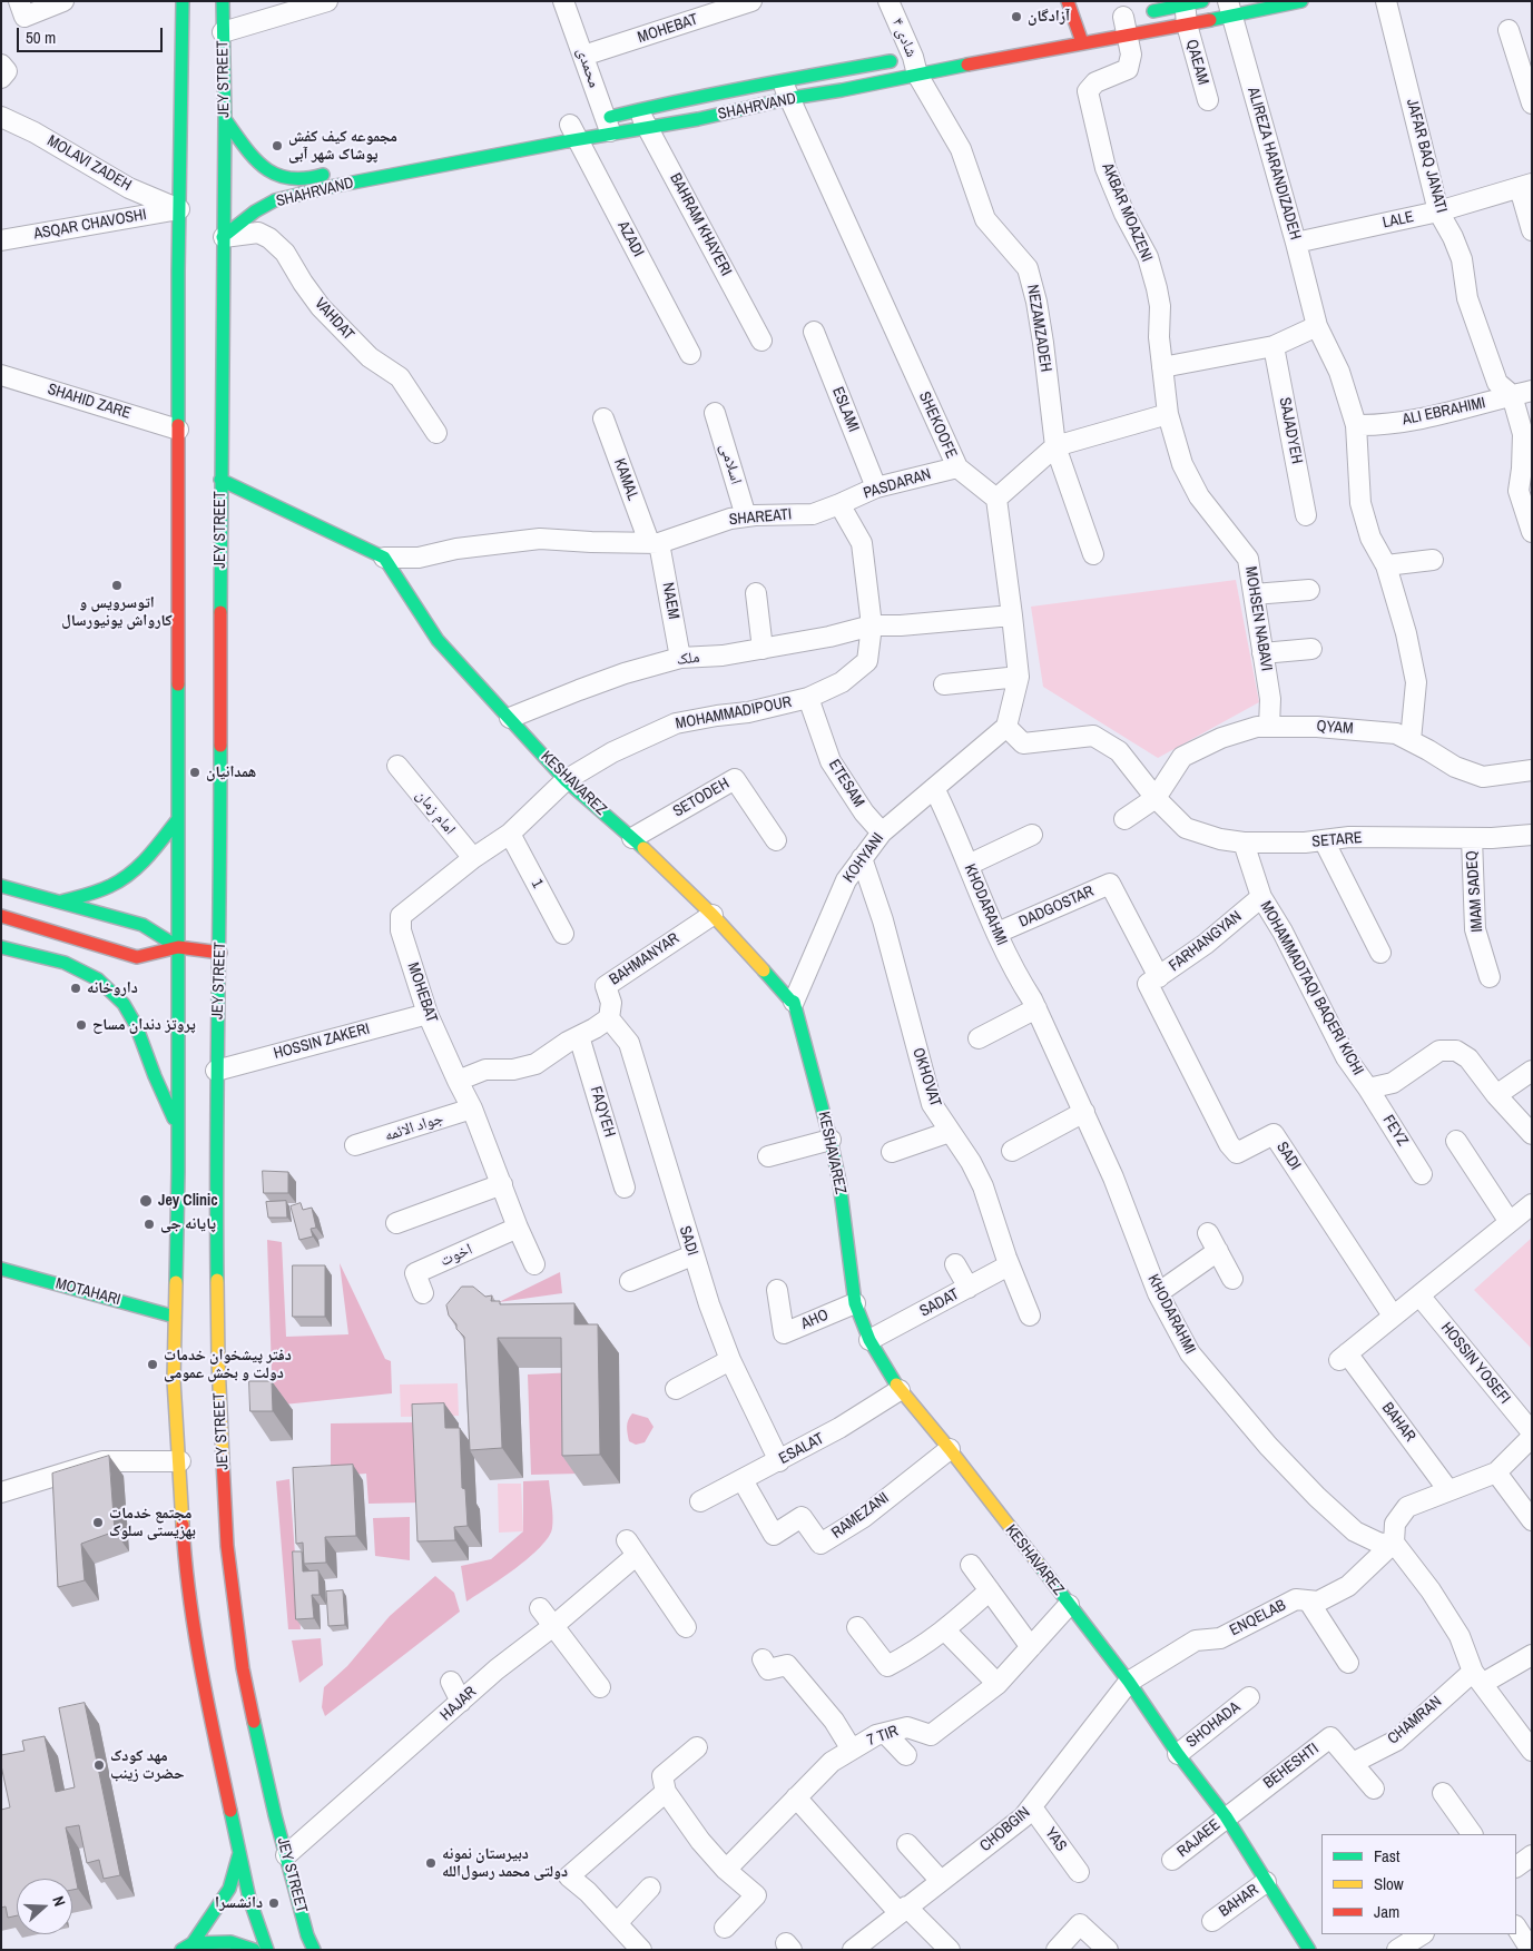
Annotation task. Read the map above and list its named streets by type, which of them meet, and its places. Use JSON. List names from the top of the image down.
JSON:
{
  "streets": {
    "main road": [
      "JEY STREET",
      "SHAHRVAND",
      "KESHAVAREZ",
      "MOTAHARI"
    ],
    "street": [
      "MOHEBAT",
      "شادی ۴",
      "QAEAM",
      "محمدی",
      "JAFAR BAQ JANATI",
      "MOLAVI ZADEH",
      "ALIREZA HARANDIZADEH",
      "AKBAR MOAZENI",
      "LALE",
      "ASQAR CHAVOSHI",
      "BAHRAM KHAYERI",
      "AZADI",
      "VAHDAT",
      "NEZAMZADEH",
      "SHAHID ZARE",
      "ESLAMI",
      "ALI EBRAHIMI",
      "SHEKOOFE",
      "SAJADYEH",
      "اسلامی",
      "KAMAL",
      "PASDARAN",
      "SHAREATI",
      "NAEM",
      "MOHSEN NABAVI",
      "ملک",
      "MOHAMMADIPOUR",
      "QYAM",
      "ETESAM",
      "SETODEH",
      "امام زمان",
      "SETARE",
      "KOHYANI",
      "1",
      "IMAM SADEQ",
      "KHODARAHMI",
      "DADGOSTAR",
      "FARHANGYAN",
      "BAHMANYAR",
      "MOHAMMADTAQI BAQERI KICHI",
      "HOSSIN ZAKERI",
      "OKHOVAT",
      "FAQYEH",
      "جواد الائمه",
      "FEYZ",
      "SADI",
      "اخوت",
      "SADAT",
      "AHO",
      "HOSSIN YOSEFI",
      "BAHAR",
      "ESALAT",
      "RAMEZANI",
      "ENQELAB",
      "HAJAR",
      "CHAMRAN",
      "SHOHADA",
      "7 TIR",
      "BEHESHTI",
      "CHOBGIN",
      "RAJAEE",
      "YAS"
    ]
  },
  "crossings": [
    ["MOHEBAT", "محمدی"],
    ["MOHEBAT", "MOHAMMADIPOUR"],
    ["MOHEBAT", "KESHAVAREZ"],
    ["MOHEBAT", "امام زمان"],
    ["MOHEBAT", "1"],
    ["MOHEBAT", "HOSSIN ZAKERI"],
    ["MOHEBAT", "جواد الائمه"],
    ["MOHEBAT", "اخوت"],
    ["شادی ۴", "SHAHRVAND"],
    ["شادی ۴", "NEZAMZADEH"],
    ["QAEAM", "SHAHRVAND"],
    ["محمدی", "SHAHRVAND"],
    ["محمدی", "AZADI"],
    ["JEY STREET", "SHAHRVAND"],
    ["JEY STREET", "VAHDAT"],
    ["JEY STREET", "HOSSIN ZAKERI"],
    ["JEY STREET", "HAJAR"],
    ["SHAHRVAND", "ALIREZA HARANDIZADEH"],
    ["SHAHRVAND", "AKBAR MOAZENI"],
    ["SHAHRVAND", "BAHRAM KHAYERI"],
    ["SHAHRVAND", "AZADI"],
    ["SHAHRVAND", "VAHDAT"],
    ["SHAHRVAND", "NEZAMZADEH"],
    ["SHAHRVAND", "SHEKOOFE"],
    ["JAFAR BAQ JANATI", "LALE"],
    ["JAFAR BAQ JANATI", "ALI EBRAHIMI"],
    ["MOLAVI ZADEH", "ASQAR CHAVOSHI"],
    ["ALIREZA HARANDIZADEH", "LALE"],
    ["ALIREZA HARANDIZADEH", "ALI EBRAHIMI"],
    ["ALIREZA HARANDIZADEH", "QYAM"],
    ["AKBAR MOAZENI", "MOHSEN NABAVI"],
    ["ESLAMI", "PASDARAN"],
    ["SHEKOOFE", "PASDARAN"],
    ["اسلامی", "SHAREATI"],
    ["KAMAL", "SHAREATI"],
    ["KAMAL", "NAEM"],
    ["PASDARAN", "SHAREATI"],
    ["SHAREATI", "NAEM"],
    ["SHAREATI", "KESHAVAREZ"],
    ["NAEM", "ملک"],
    ["MOHSEN NABAVI", "QYAM"],
    ["ملک", "MOHAMMADIPOUR"],
    ["ملک", "KESHAVAREZ"],
    ["MOHAMMADIPOUR", "KESHAVAREZ"],
    ["MOHAMMADIPOUR", "ETESAM"],
    ["QYAM", "SETARE"],
    ["KESHAVAREZ", "SETODEH"],
    ["KESHAVAREZ", "KOHYANI"],
    ["KESHAVAREZ", "BAHMANYAR"],
    ["KESHAVAREZ", "SADAT"],
    ["KESHAVAREZ", "AHO"],
    ["KESHAVAREZ", "BAHAR"],
    ["KESHAVAREZ", "ESALAT"],
    ["KESHAVAREZ", "RAMEZANI"],
    ["KESHAVAREZ", "ENQELAB"],
    ["KESHAVAREZ", "SHOHADA"],
    ["KESHAVAREZ", "7 TIR"],
    ["KESHAVAREZ", "BEHESHTI"],
    ["KESHAVAREZ", "CHOBGIN"],
    ["KESHAVAREZ", "RAJAEE"],
    ["ETESAM", "KOHYANI"],
    ["SETARE", "IMAM SADEQ"],
    ["SETARE", "MOHAMMADTAQI BAQERI KICHI"],
    ["KOHYANI", "KHODARAHMI"],
    ["KOHYANI", "OKHOVAT"],
    ["KHODARAHMI", "DADGOSTAR"],
    ["KHODARAHMI", "ENQELAB"],
    ["DADGOSTAR", "FARHANGYAN"],
    ["DADGOSTAR", "SADI"],
    ["FARHANGYAN", "MOHAMMADTAQI BAQERI KICHI"],
    ["FARHANGYAN", "SADI"],
    ["BAHMANYAR", "SADI"],
    ["MOHAMMADTAQI BAQERI KICHI", "FEYZ"],
    ["OKHOVAT", "SADAT"],
    ["SADI", "BAHAR"],
    ["SADI", "ESALAT"],
    ["ESALAT", "RAMEZANI"],
    ["ENQELAB", "CHOBGIN"],
    ["CHAMRAN", "BEHESHTI"],
    ["BEHESHTI", "RAJAEE"],
    ["CHOBGIN", "YAS"]
  ],
  "places": [
    "آزادگان",
    "مجموعه کیف کفش پوشاک شهر آبی",
    "اتوسرویس و کارواش یونیورسال",
    "همدانیان",
    "داروخانه",
    "پروتز دندان مساح",
    "Jey Clinic",
    "پایانه جی",
    "دفتر پیشخوان خدمات دولت و بخش عمومی",
    "مجتمع خدمات بهزیستی سلوک",
    "مهد کودک حضرت زینب",
    "دبیرستان نمونه دولتی محمد رسول‌الله",
    "دانشسرا"
  ],
  "legend": ["Fast", "Slow", "Jam"],
  "scale_bar": "50 m",
  "north": "right"
}
